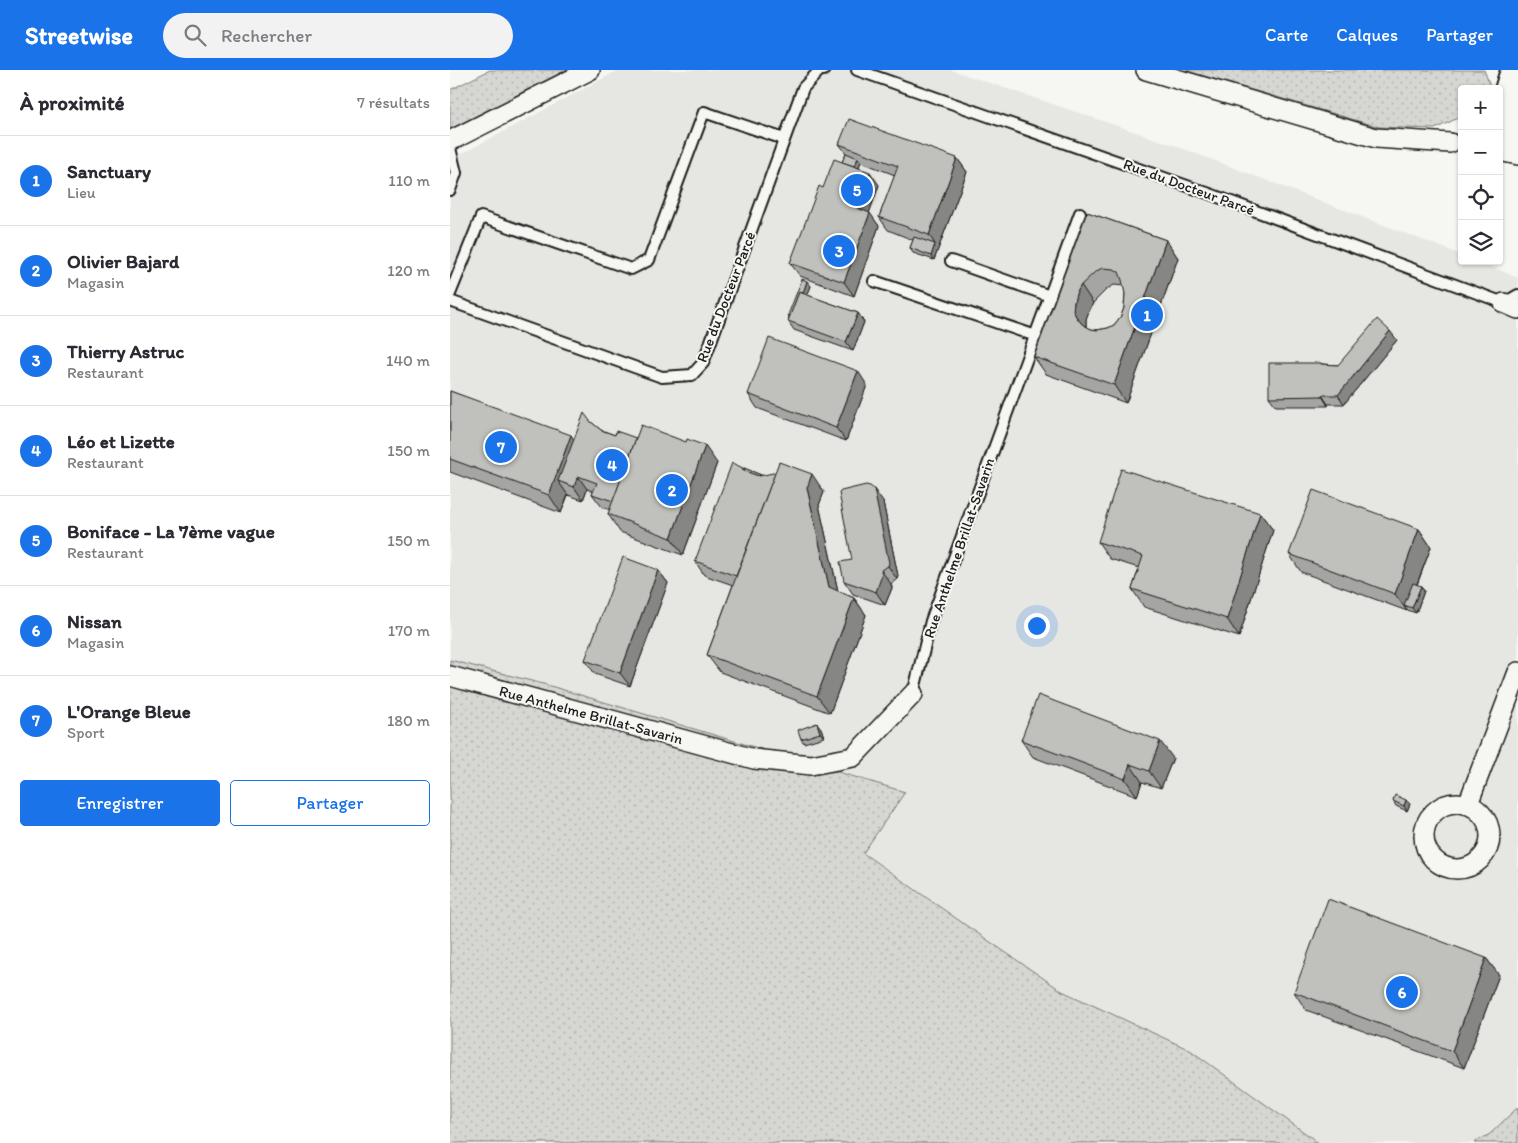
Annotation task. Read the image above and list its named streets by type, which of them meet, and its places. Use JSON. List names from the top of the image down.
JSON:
{
  "streets": {
    "street": ["Rue Anthelme Brillat-Savarin"],
    "lane": ["Rue du Docteur Parcé"]
  },
  "page": {
    "header": "Streetwise",
    "search": "Rechercher",
    "nav": ["Carte", "Calques", "Partager"],
    "heading": ["À proximité", "7 résultats"],
    "map_buttons": ["+", "−"],
    "list": [
      {
        "mark": "1",
        "name": "Sanctuary",
        "note": "Lieu",
        "value": "110 m"
      },
      {
        "mark": "2",
        "name": "Olivier Bajard",
        "note": "Magasin",
        "value": "120 m"
      },
      {
        "mark": "3",
        "name": "Thierry Astruc",
        "note": "Restaurant",
        "value": "140 m"
      },
      {
        "mark": "4",
        "name": "Léo et Lizette",
        "note": "Restaurant",
        "value": "150 m"
      },
      {
        "mark": "5",
        "name": "Boniface - La 7ème vague",
        "note": "Restaurant",
        "value": "150 m"
      },
      {
        "mark": "6",
        "name": "Nissan",
        "note": "Magasin",
        "value": "170 m"
      },
      {
        "mark": "7",
        "name": "L'Orange Bleue",
        "note": "Sport",
        "value": "180 m"
      }
    ],
    "pins": [
      "5",
      "3",
      "1",
      "7",
      "4",
      "2",
      "6"
    ],
    "buttons": ["Enregistrer", "Partager"]
  }
}
